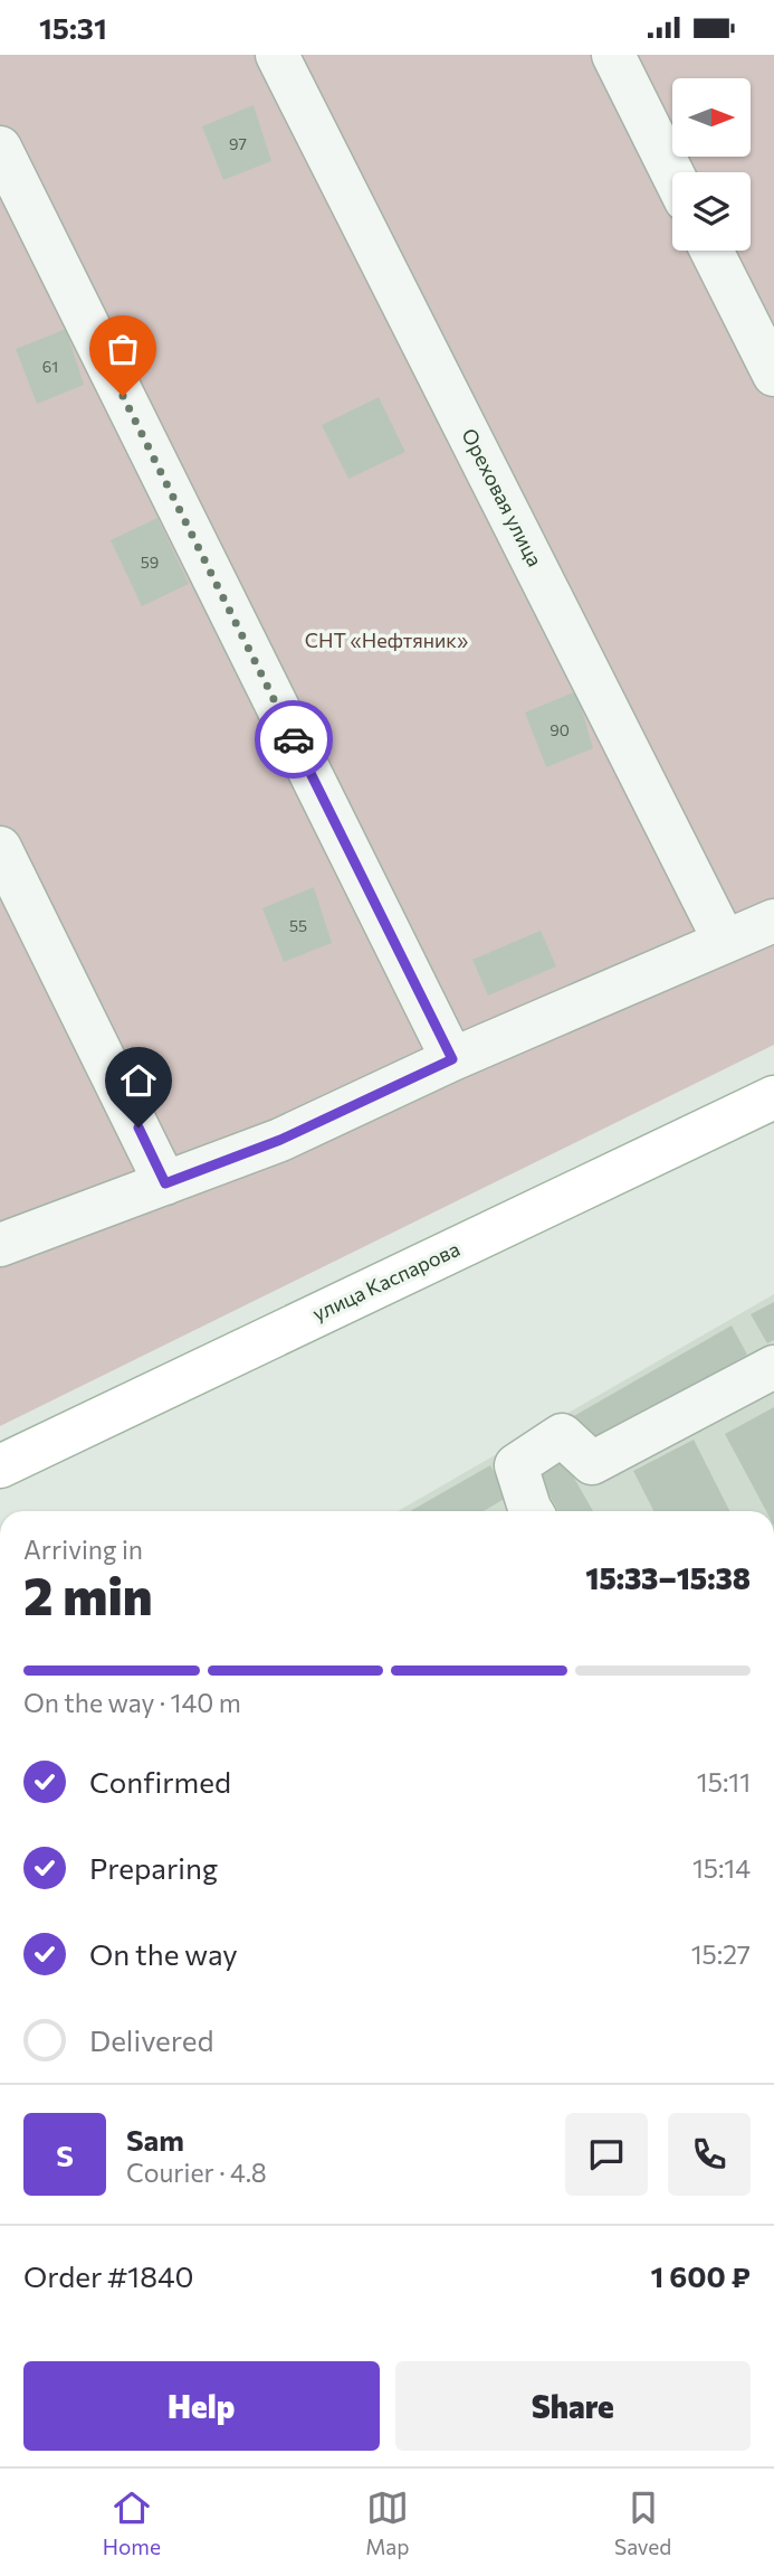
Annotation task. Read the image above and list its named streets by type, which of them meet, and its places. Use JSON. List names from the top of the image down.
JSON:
{
  "streets": {
    "main road": ["улица Каспарова"],
    "street": ["Ореховая улица"]
  },
  "parks": ["СНТ «Нефтяник»"],
  "house_numbers": [
    "97",
    "61",
    "59",
    "90",
    "55"
  ],
  "north": "right",
  "page": {
    "status": "15:31",
    "heading": ["2 min", "Arriving in", "15:33–15:38"],
    "panel": [
      "Sam",
      "Courier · 4.8",
      "Order #1840",
      "1 600 ₽"
    ],
    "bar": "On the way · 140 m",
    "list": [
      ["Confirmed", "15:11"],
      ["Preparing", "15:14"],
      ["On the way", "15:27"],
      "Delivered"
    ],
    "round": "S",
    "buttons": ["Help", "Share"],
    "tabs": ["Home", "Map", "Saved"]
  }
}
